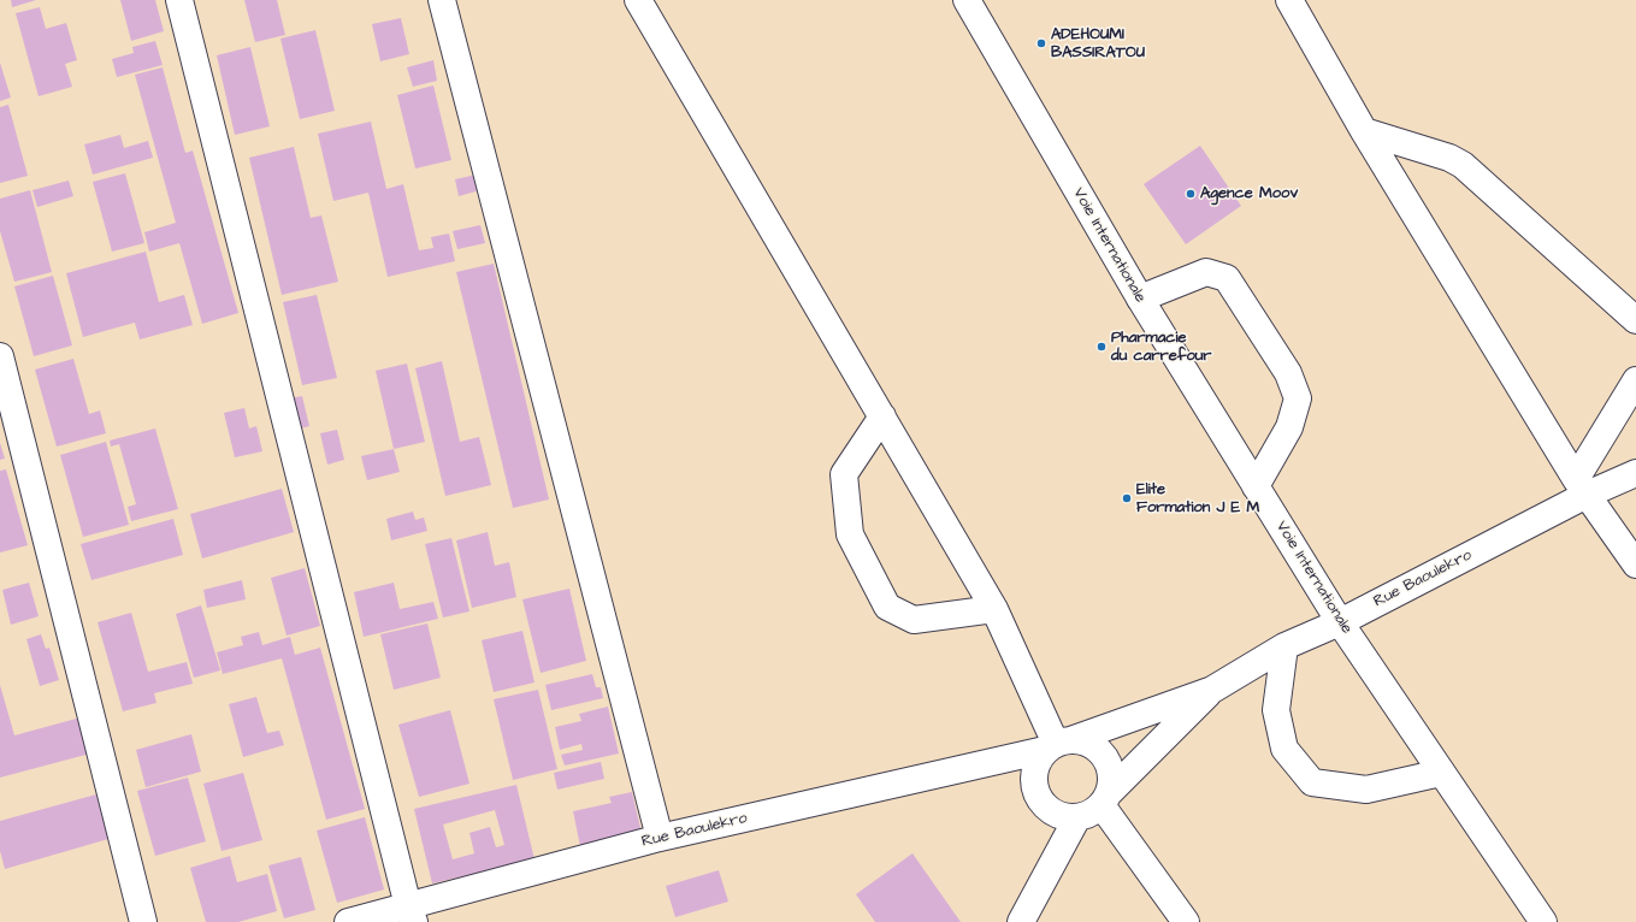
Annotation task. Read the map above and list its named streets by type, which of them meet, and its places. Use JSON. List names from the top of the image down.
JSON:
{
  "streets": {
    "street": ["Voie Internationale", "Rue Baoulekro"]
  },
  "crossings": [
    ["Voie Internationale", "Rue Baoulekro"]
  ],
  "places": [
    "ADEHOUMI BASSIRATOU",
    "Agence Moov",
    "Pharmacie du carrefour",
    "Elite Formation J E M"
  ]
}
